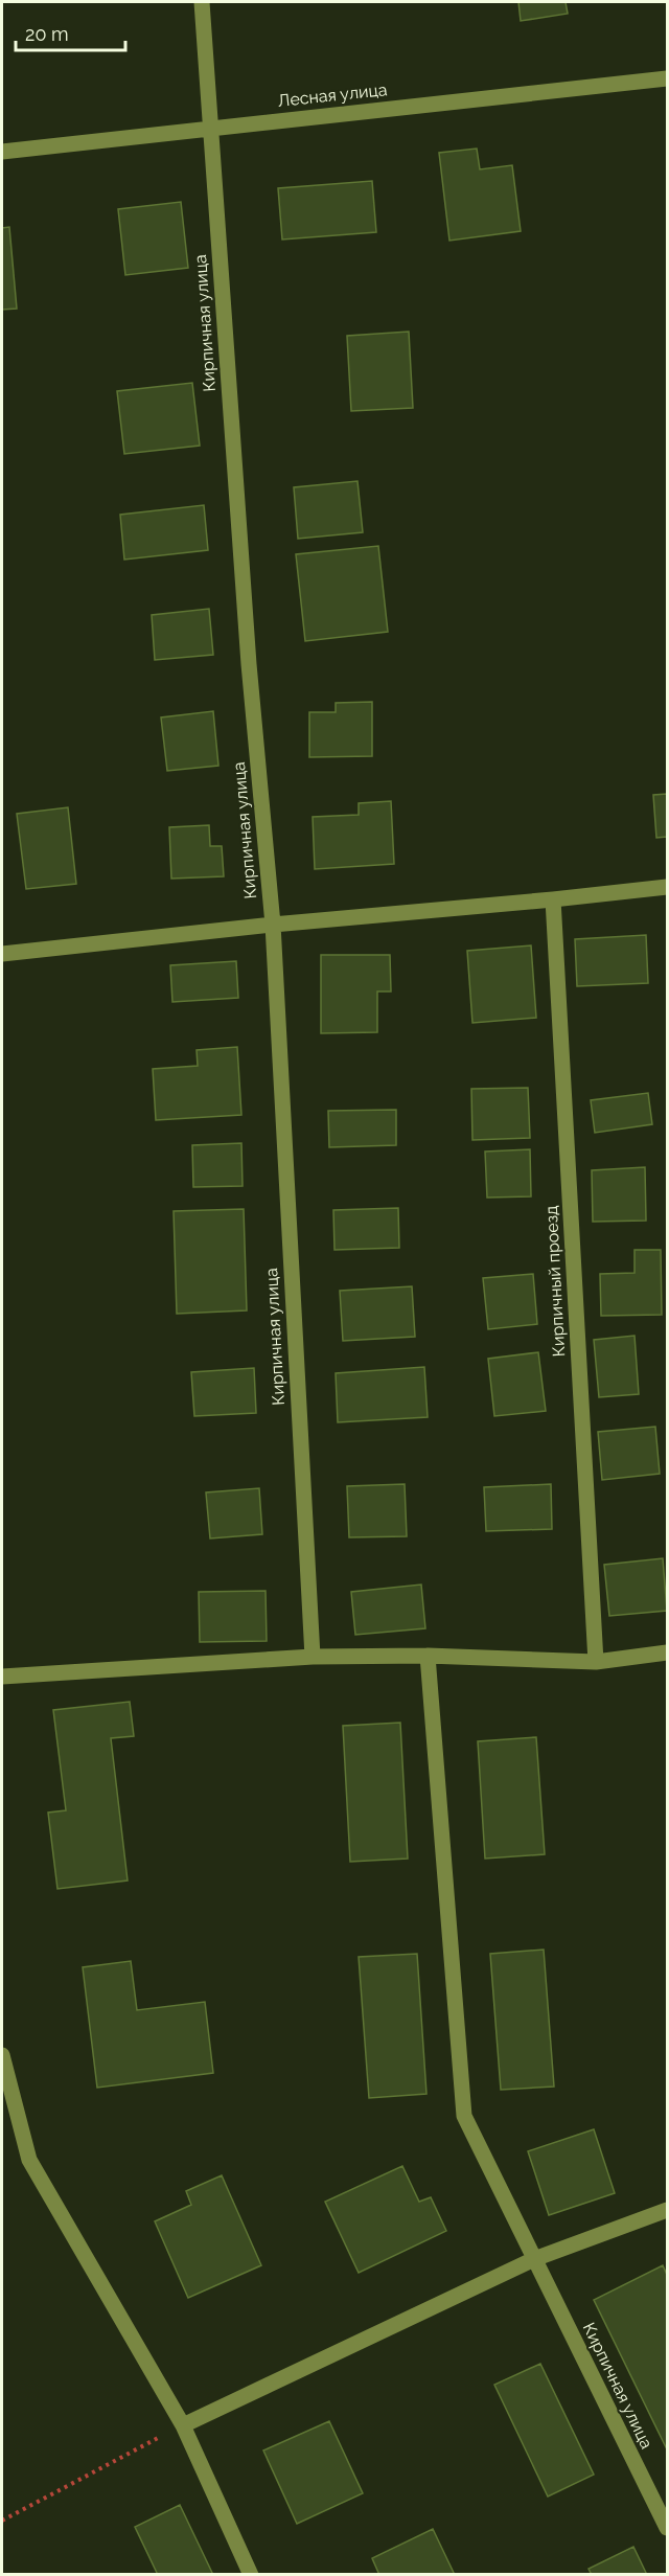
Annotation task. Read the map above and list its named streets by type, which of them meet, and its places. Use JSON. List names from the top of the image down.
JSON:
{
  "streets": {
    "street": ["Лесная улица", "Кирпичная улица", "Кирпичный проезд"]
  },
  "crossings": [
    ["Лесная улица", "Кирпичная улица"]
  ],
  "scale_bar": "20 m"
}
